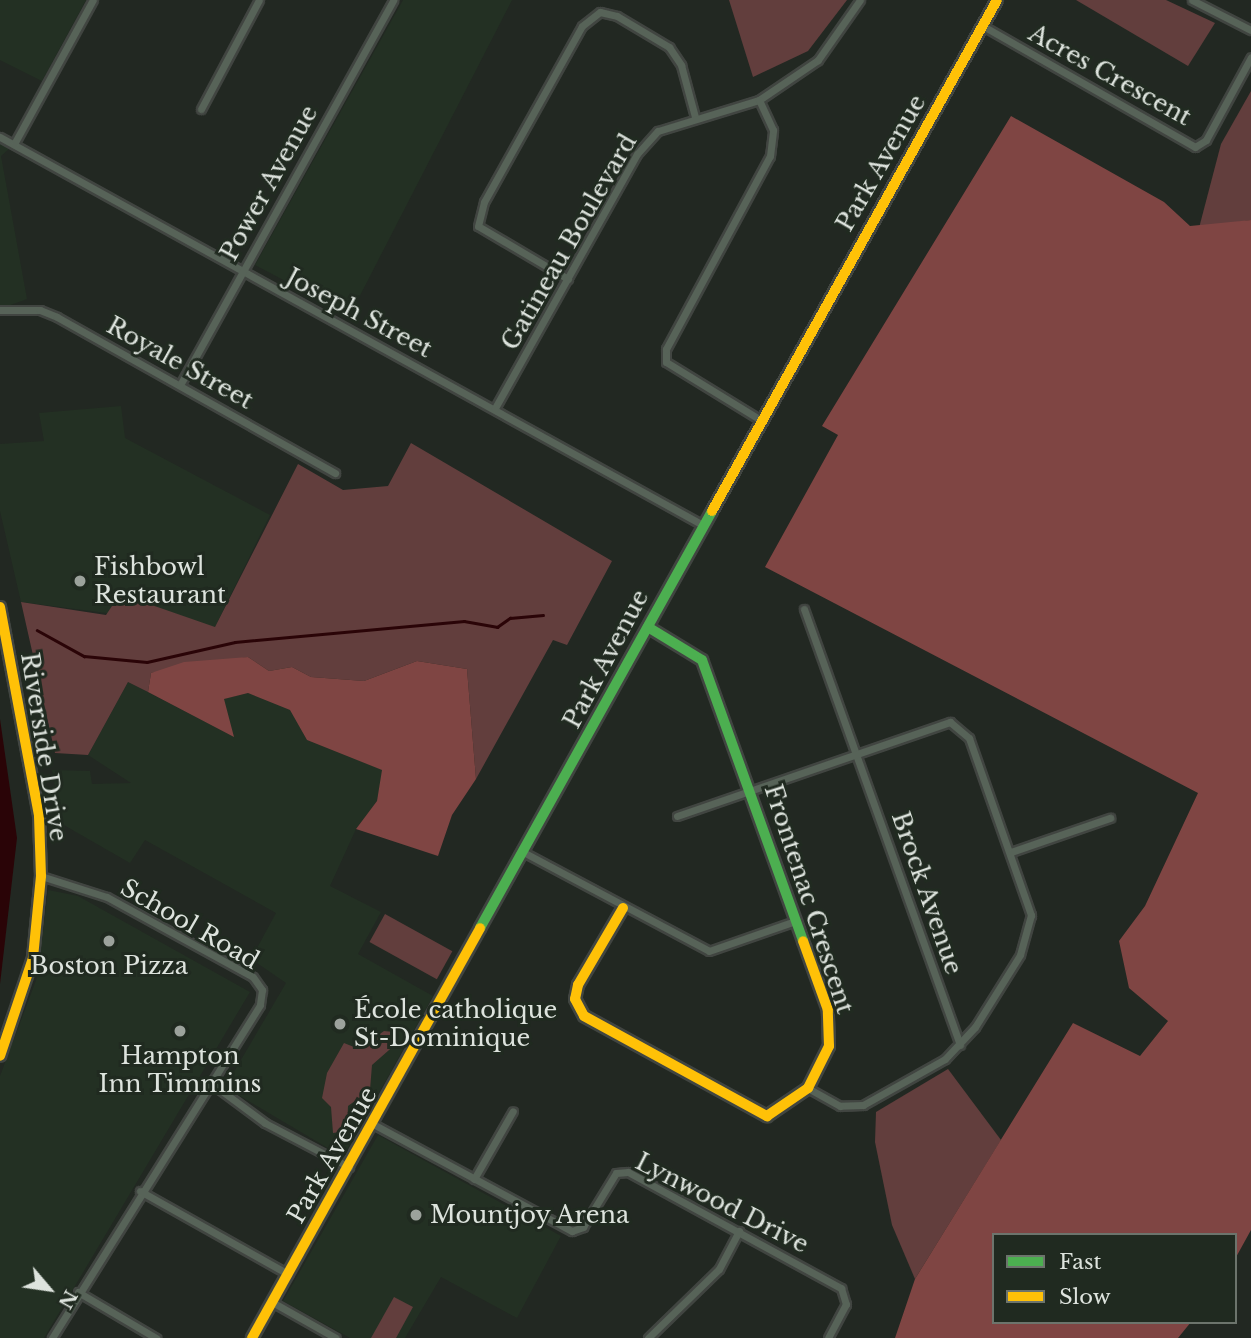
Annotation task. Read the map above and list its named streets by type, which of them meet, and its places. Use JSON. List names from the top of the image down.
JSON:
{
  "streets": {
    "street": [
      "Acres Crescent",
      "Park Avenue",
      "Power Avenue",
      "Gatineau Boulevard",
      "Joseph Street",
      "Royale Street",
      "Riverside Drive",
      "Brock Avenue",
      "Frontenac Crescent",
      "School Road",
      "Lynwood Drive"
    ]
  },
  "crossings": [
    ["Acres Crescent", "Park Avenue"],
    ["Park Avenue", "Joseph Street"],
    ["Park Avenue", "Frontenac Crescent"],
    ["Park Avenue", "Lynwood Drive"],
    ["Power Avenue", "Joseph Street"],
    ["Power Avenue", "Royale Street"],
    ["Gatineau Boulevard", "Joseph Street"],
    ["Riverside Drive", "School Road"]
  ],
  "places": [
    "Fishbowl Restaurant",
    "Boston Pizza",
    "École catholique St-Dominique",
    "Hampton Inn Timmins",
    "Mountjoy Arena"
  ],
  "legend": ["Fast", "Slow"],
  "north": "bottom right"
}
